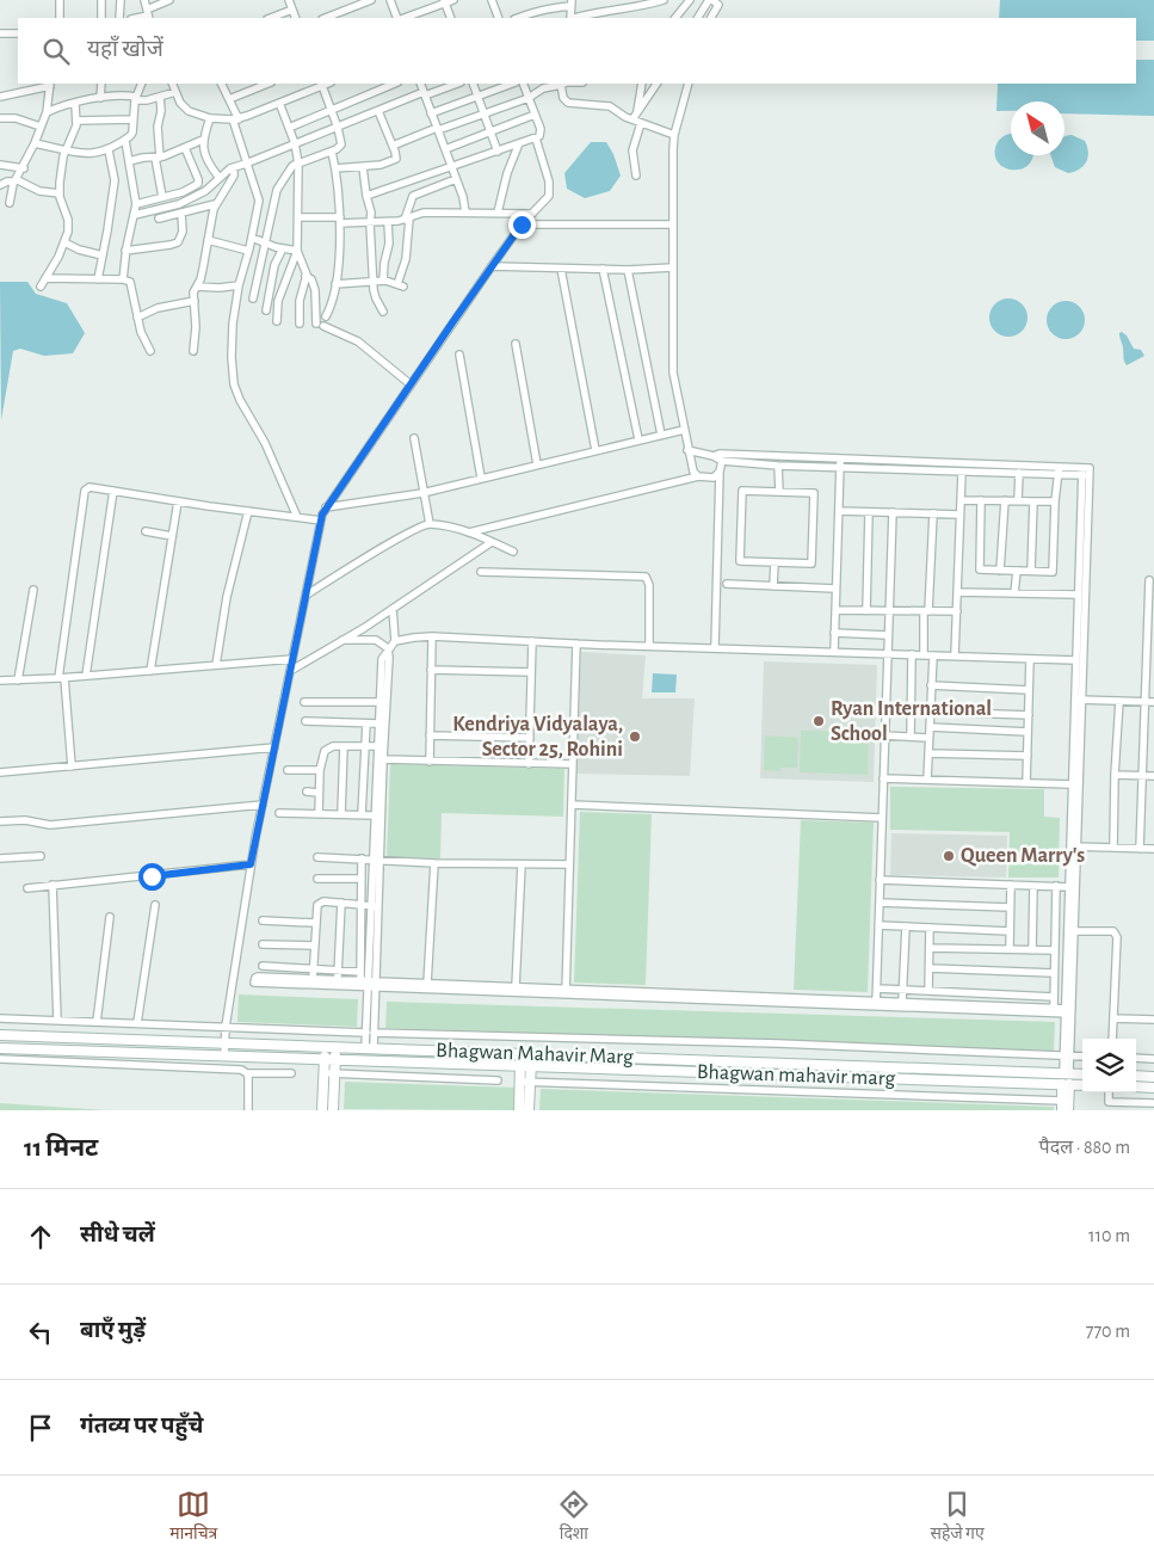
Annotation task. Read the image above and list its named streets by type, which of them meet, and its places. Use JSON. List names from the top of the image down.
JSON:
{
  "streets": {
    "main road": ["Bhagwan Mahavir Marg", "Bhagwan mahavir marg"]
  },
  "places": ["Ryan International School", "Kendriya Vidyalaya, Sector 25, Rohini", "Queen Marry's"],
  "north": "top left",
  "page": {
    "search": "यहाँ खोजें",
    "heading": ["11 मिनट", "पैदल · 880 m"],
    "list": [
      ["सीधे चलें", "110 m"],
      ["बाएँ मुड़ें", "770 m"],
      "गंतव्य पर पहुँचे"
    ],
    "nav": ["मानचित्र", "दिशा", "सहेजे गए"]
  }
}
